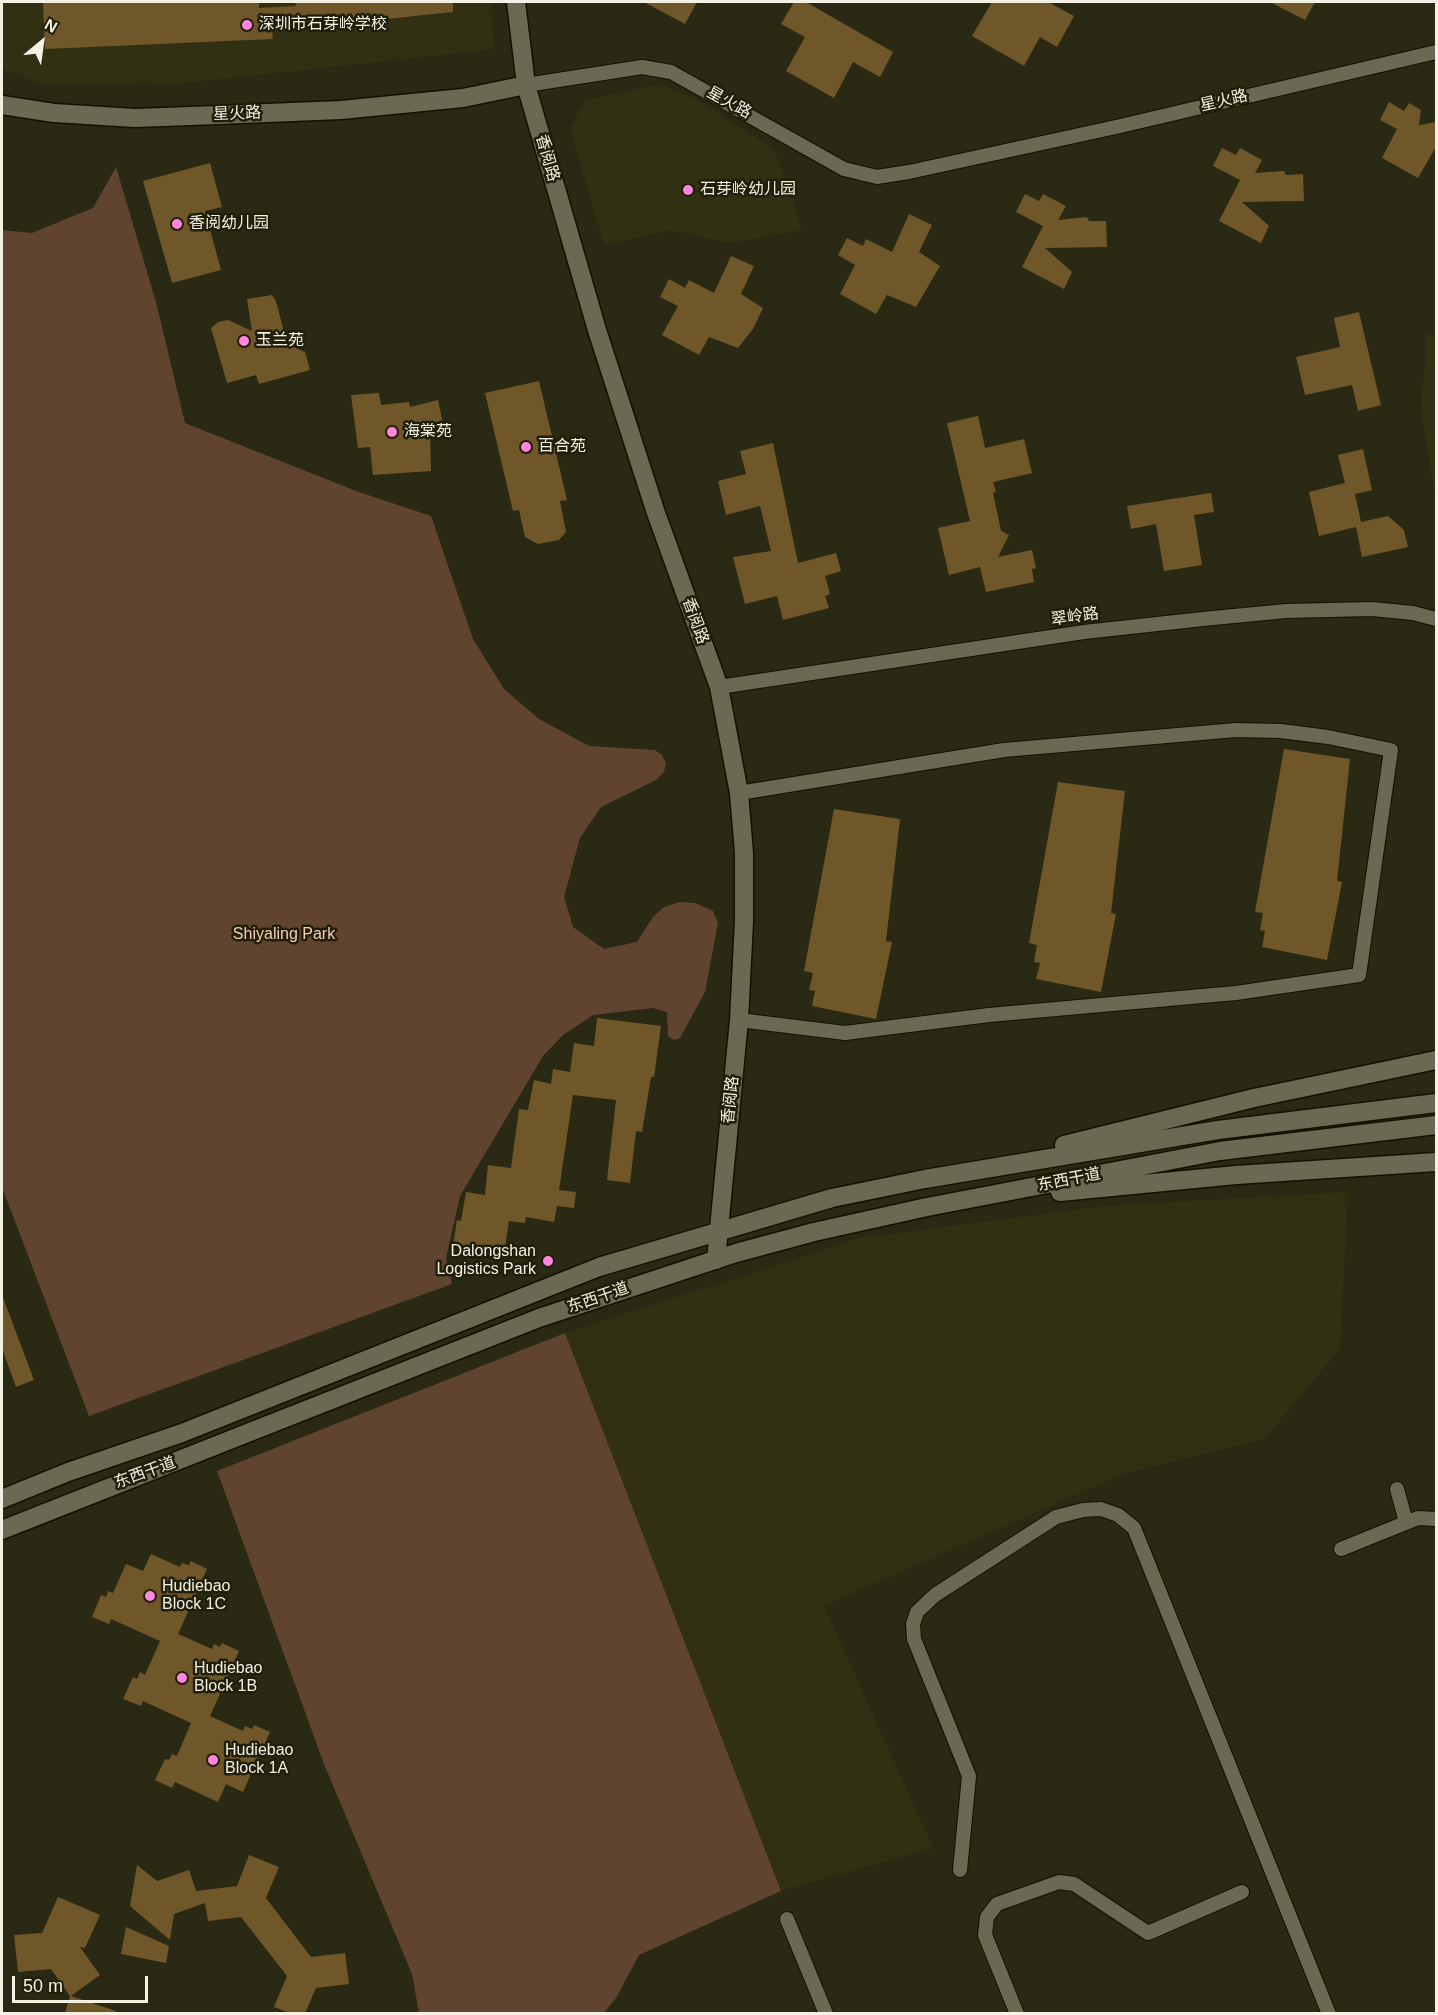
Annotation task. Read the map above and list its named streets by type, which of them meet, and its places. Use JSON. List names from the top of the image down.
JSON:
{
  "streets": {
    "main road": ["星火路", "香阅路", "东西干道"],
    "street": ["翠岭路"]
  },
  "crossings": [
    ["星火路", "香阅路"],
    ["香阅路", "翠岭路"],
    ["香阅路", "东西干道"]
  ],
  "parks": ["Shiyaling Park"],
  "places": [
    "深圳市石芽岭学校",
    "石芽岭幼儿园",
    "香阅幼儿园",
    "玉兰苑",
    "海棠苑",
    "百合苑",
    "Dalongshan Logistics Park",
    "Hudiebao Block 1C",
    "Hudiebao Block 1B",
    "Hudiebao Block 1A"
  ],
  "scale_bar": "50 m",
  "north": "top right"
}
